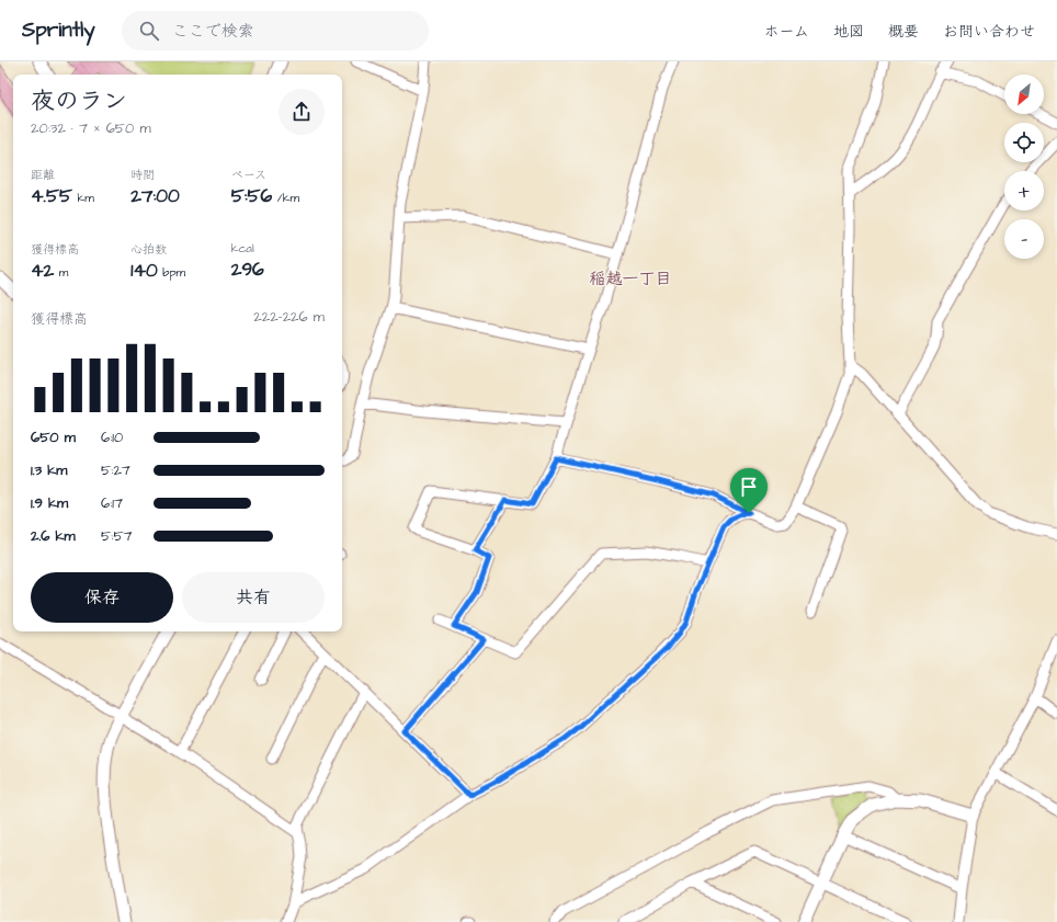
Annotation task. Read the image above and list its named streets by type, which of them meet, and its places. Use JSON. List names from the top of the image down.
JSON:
{
  "districts": ["稲越一丁目"],
  "north": "bottom left",
  "page": {
    "header": "Sprintly",
    "search": "ここで検索",
    "nav": [
      "ホーム",
      "地図",
      "概要",
      "お問い合わせ"
    ],
    "map_buttons": ["+", "−"],
    "heading": ["夜のラン", "20:32 · 7 × 650 m"],
    "stats": [
      ["距離", "4.55 km"],
      ["時間", "27:00"],
      ["ペース", "5:56 /km"],
      ["獲得標高", "42 m"],
      ["心拍数", "140 bpm"],
      ["kcal", "296"]
    ],
    "chart": ["獲得標高", "222–226 m"],
    "list": [
      {
        "name": "650 m",
        "note": "6:10"
      },
      {
        "name": "1.3 km",
        "note": "5:27"
      },
      {
        "name": "1.9 km",
        "note": "6:17"
      },
      {
        "name": "2.6 km",
        "note": "5:57"
      }
    ],
    "buttons": ["保存", "共有"]
  }
}
